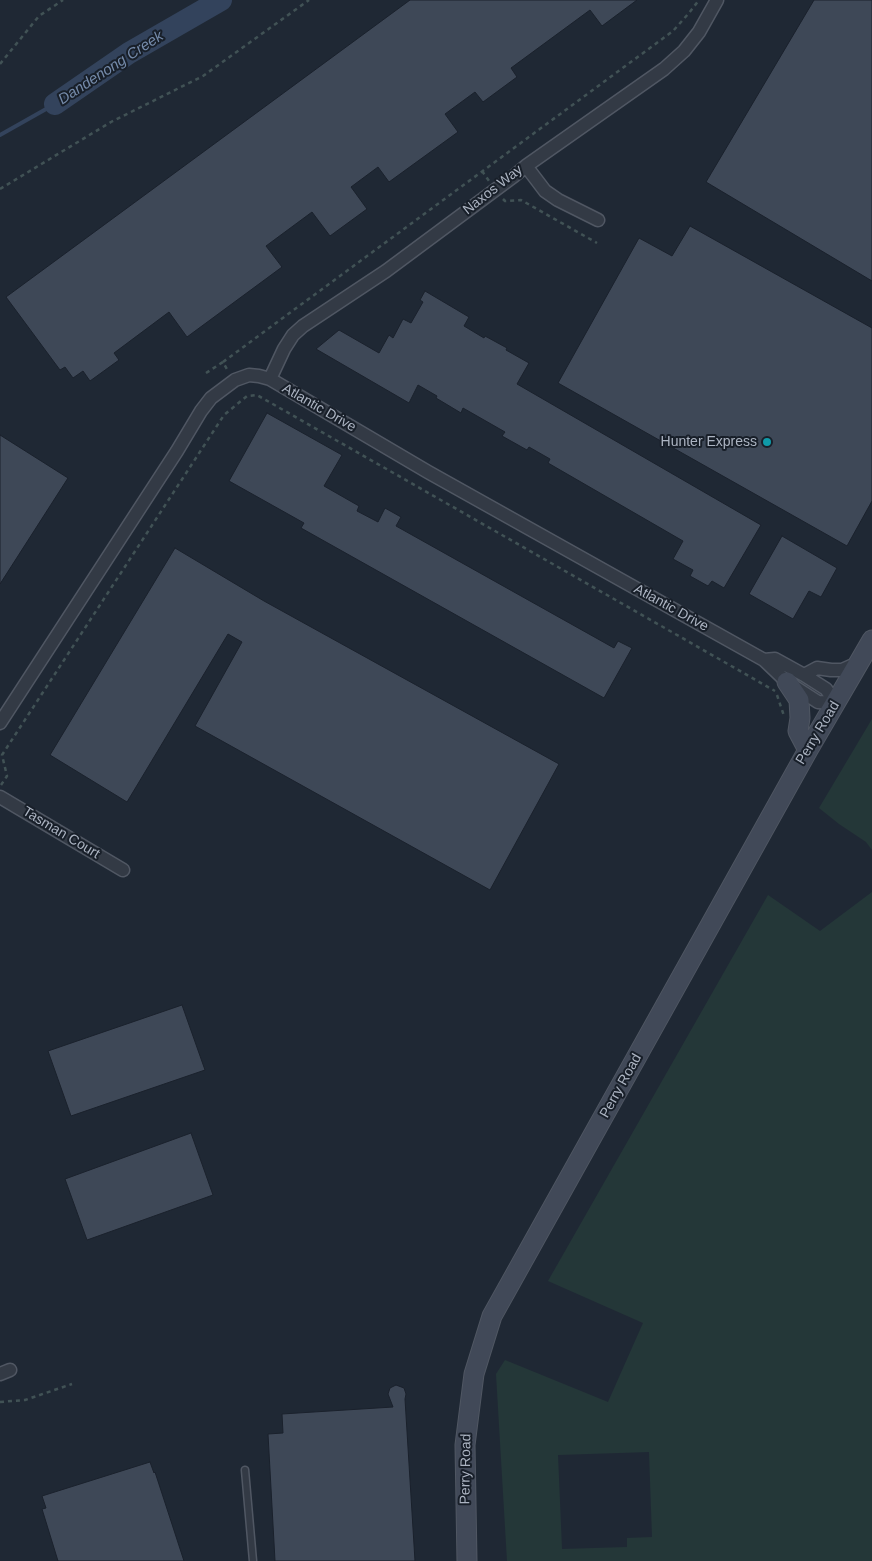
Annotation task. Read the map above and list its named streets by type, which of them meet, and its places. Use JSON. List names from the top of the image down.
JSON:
{
  "streets": {
    "main road": ["Perry Road"],
    "street": ["Naxos Way", "Atlantic Drive", "Tasman Court"]
  },
  "crossings": [
    ["Naxos Way", "Atlantic Drive"],
    ["Atlantic Drive", "Perry Road"]
  ],
  "water": ["Dandenong Creek"],
  "places": ["Hunter Express"]
}
